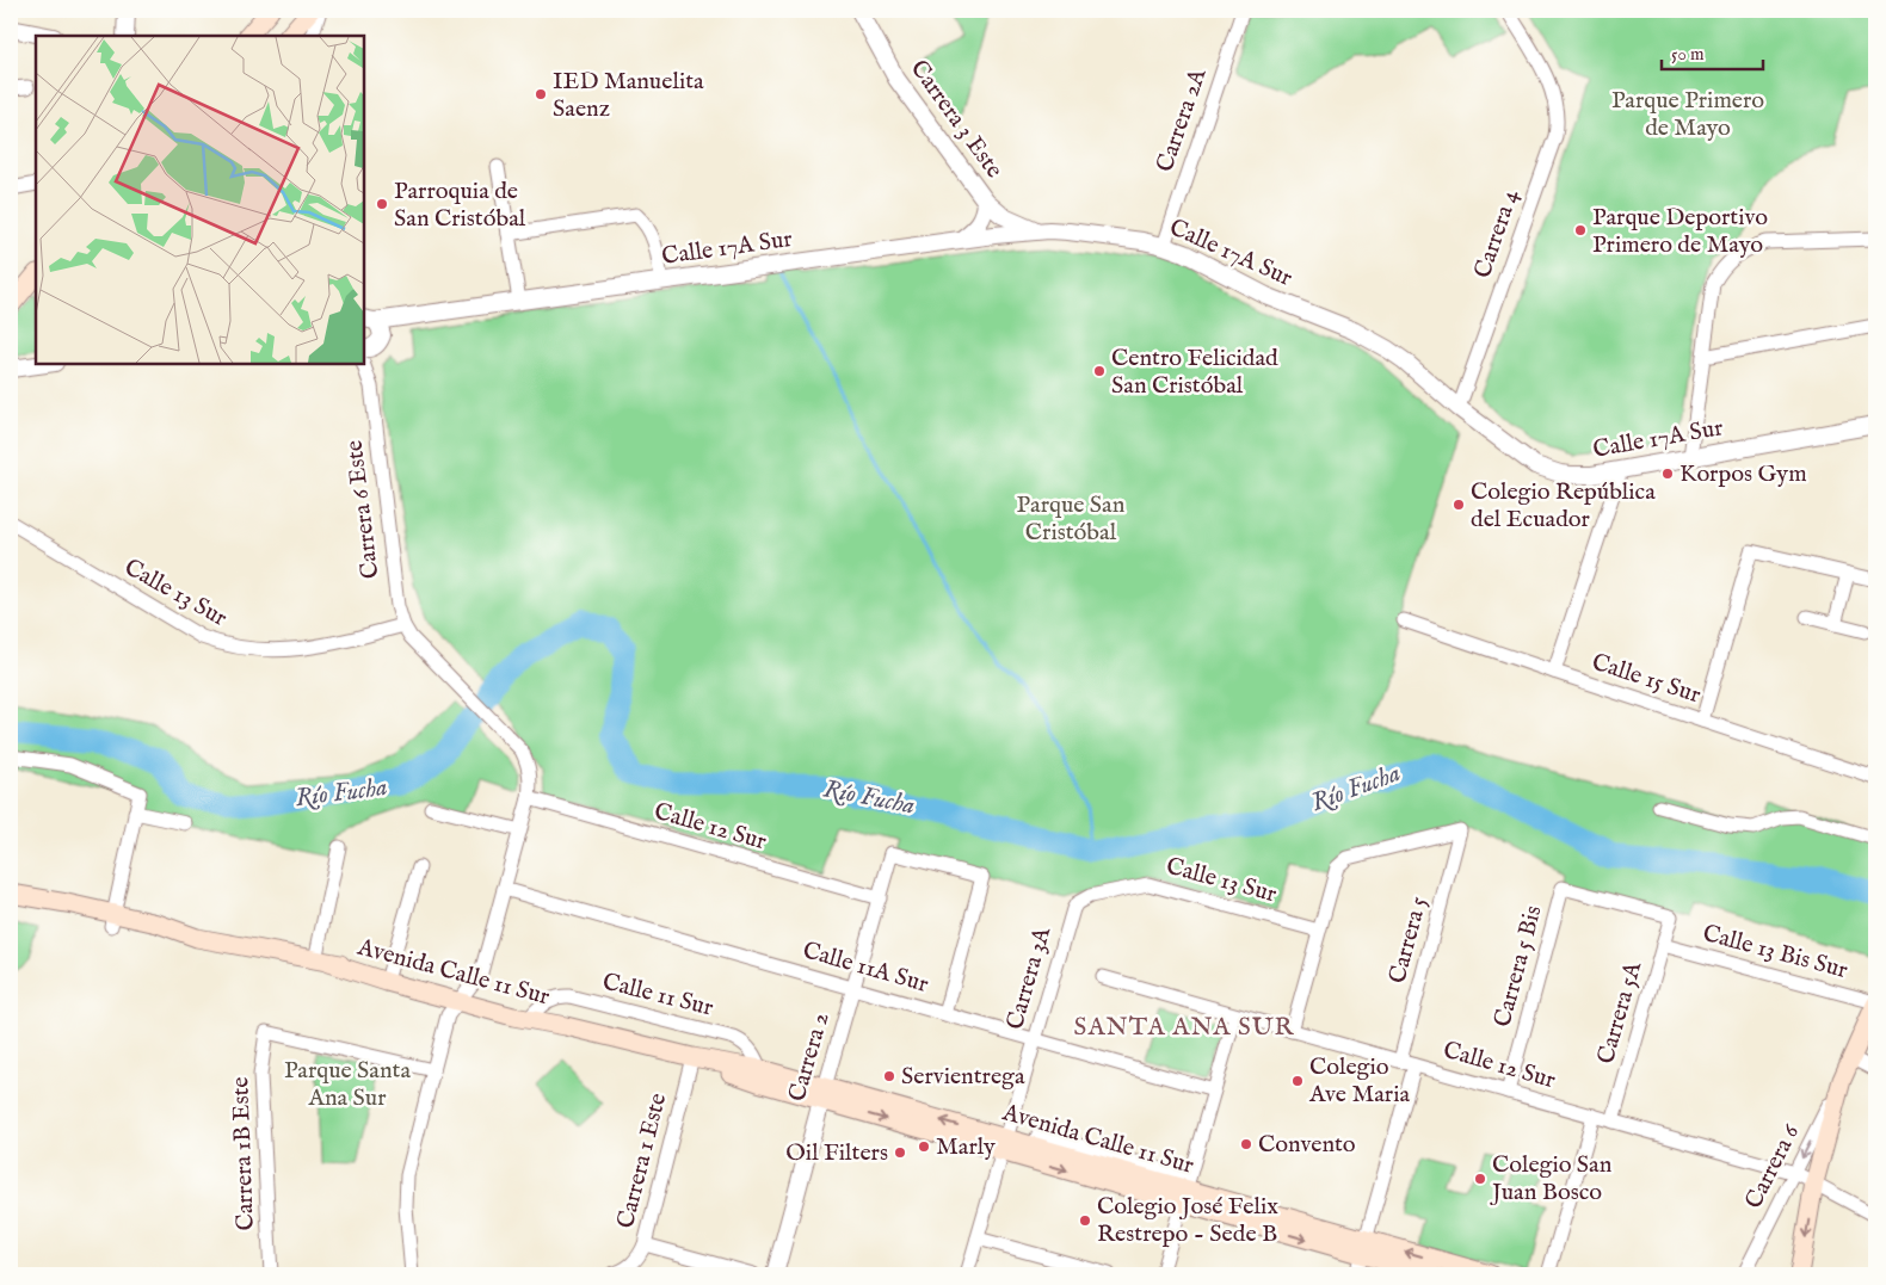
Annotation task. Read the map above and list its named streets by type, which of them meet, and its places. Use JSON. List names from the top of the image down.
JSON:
{
  "streets": {
    "main road": ["Avenida Calle 11 Sur"],
    "street": [
      "Carrera 3 Este",
      "Carrera 2A",
      "Carrera 4",
      "Calle 17A Sur",
      "Carrera 6 Este",
      "Calle 13 Sur",
      "Calle 15 Sur",
      "Calle 12 Sur",
      "Carrera 5",
      "Calle 13 Bis Sur",
      "Carrera 5 Bis",
      "Calle 11A Sur",
      "Carrera 3A",
      "Calle 11 Sur",
      "Carrera 5A",
      "Carrera 2",
      "Carrera 1B Este",
      "Carrera 1 Este",
      "Carrera 6"
    ]
  },
  "crossings": [
    ["Carrera 3 Este", "Calle 17A Sur"],
    ["Carrera 2A", "Calle 17A Sur"],
    ["Carrera 4", "Calle 17A Sur"],
    ["Calle 17A Sur", "Carrera 6 Este"],
    ["Carrera 6 Este", "Calle 13 Sur"],
    ["Calle 13 Sur", "Carrera 5"],
    ["Calle 13 Sur", "Carrera 3A"],
    ["Calle 12 Sur", "Carrera 5"],
    ["Calle 12 Sur", "Carrera 5 Bis"],
    ["Calle 12 Sur", "Carrera 5A"],
    ["Calle 12 Sur", "Carrera 2"],
    ["Calle 12 Sur", "Carrera 6"],
    ["Calle 13 Bis Sur", "Carrera 5 Bis"],
    ["Calle 13 Bis Sur", "Carrera 5A"],
    ["Calle 11A Sur", "Carrera 3A"],
    ["Calle 11A Sur", "Carrera 2"],
    ["Avenida Calle 11 Sur", "Carrera 3A"],
    ["Avenida Calle 11 Sur", "Calle 11 Sur"],
    ["Avenida Calle 11 Sur", "Carrera 2"],
    ["Avenida Calle 11 Sur", "Carrera 1 Este"]
  ],
  "one_way": ["Carrera 6"],
  "districts": ["SANTA ANA SUR"],
  "water": ["Río Fucha"],
  "parks": ["Parque Primero de Mayo", "Parque San Cristóbal", "Parque Santa Ana Sur"],
  "places": [
    "IED Manuelita Saenz",
    "Parroquia de San Cristóbal",
    "Parque Deportivo Primero de Mayo",
    "Centro Felicidad San Cristóbal",
    "Korpos Gym",
    "Colegio República del Ecuador",
    "Servientrega",
    "Colegio Ave Maria",
    "Convento",
    "Marly",
    "Oil Filters",
    "Colegio San Juan Bosco",
    "Colegio José Felix Restrepo - Sede B"
  ],
  "scale_bar": "50 m"
}
